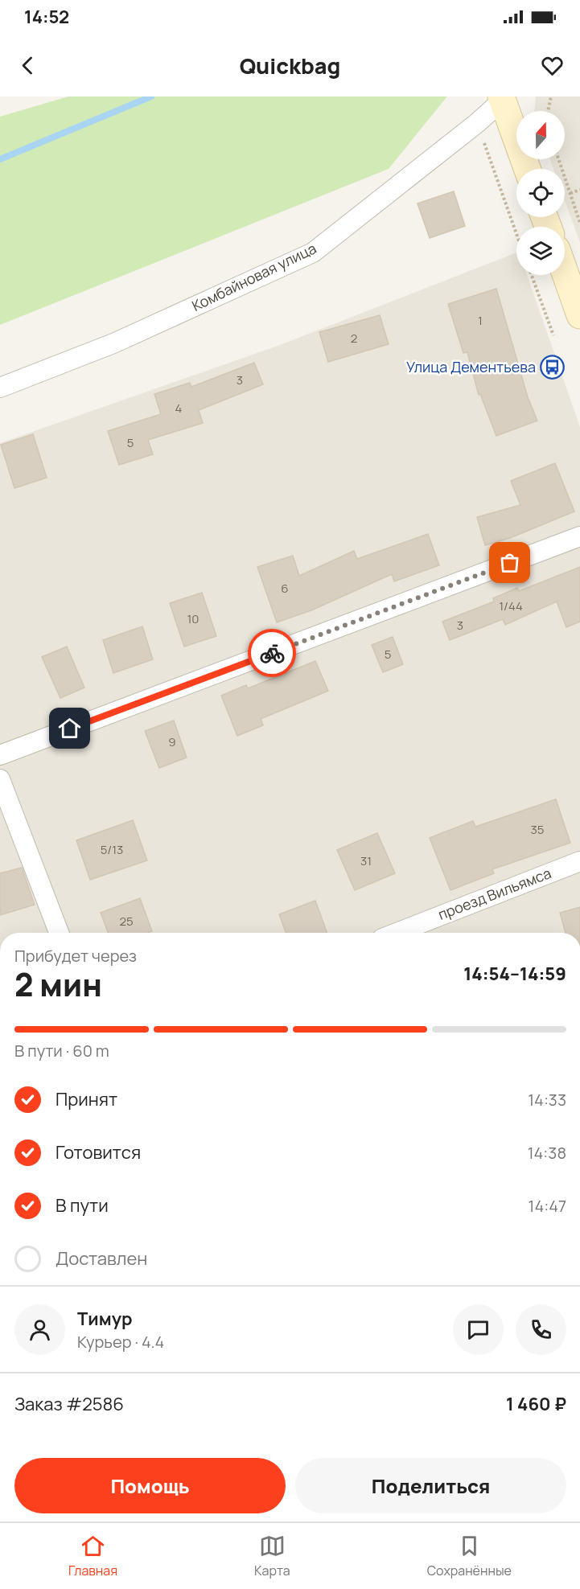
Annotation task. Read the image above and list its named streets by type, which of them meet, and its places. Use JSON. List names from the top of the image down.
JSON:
{
  "streets": {
    "street": ["Комбайновая улица", "проезд Вильямса"]
  },
  "places": {
    "bus stop": ["Улица Дементьева"]
  },
  "house_numbers": [
    "1",
    "2",
    "3",
    "4",
    "5",
    "6",
    "1/44",
    "10",
    "3",
    "5",
    "9",
    "35",
    "5/13",
    "31",
    "25"
  ],
  "north": "top",
  "page": {
    "status": "14:52",
    "header": "Quickbag",
    "heading": ["2 мин", "Прибудет через", "14:54–14:59"],
    "panel": [
      "Тимур",
      "Курьер · 4.4",
      "Заказ #2586",
      "1 460 ₽"
    ],
    "bar": "В пути · 60 m",
    "list": [
      ["Принят", "14:33"],
      ["Готовится", "14:38"],
      ["В пути", "14:47"],
      "Доставлен"
    ],
    "buttons": ["Помощь", "Поделиться"],
    "tabs": ["Главная", "Карта", "Сохранённые"]
  }
}
